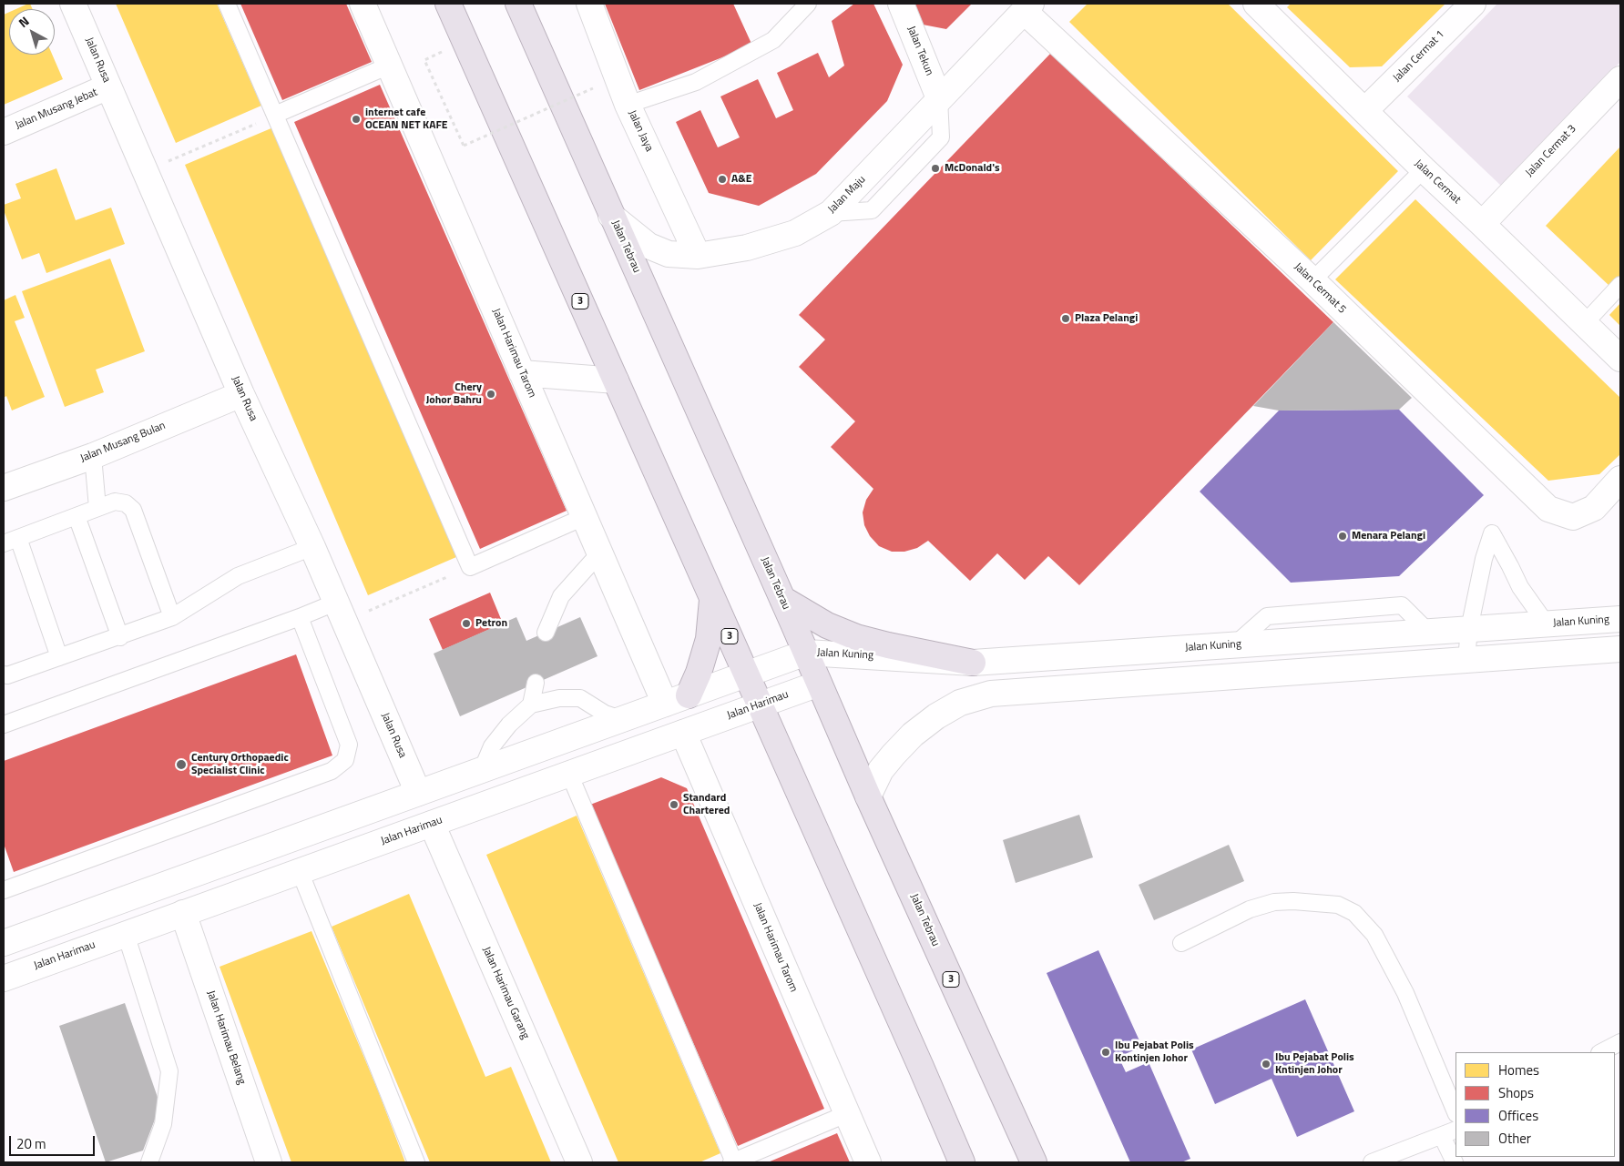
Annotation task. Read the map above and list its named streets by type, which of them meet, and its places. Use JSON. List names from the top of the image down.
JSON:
{
  "streets": {
    "highway": ["Jalan Tebrau", "3"],
    "street": [
      "Jalan Tekun",
      "Jalan Cermat 1",
      "Jalan Rusa",
      "Jalan Musang Jebat",
      "Jalan Jaya",
      "Jalan Cermat 3",
      "Jalan Cermat",
      "Jalan Maju",
      "Jalan Cermat 5",
      "Jalan Harimau Tarom",
      "Jalan Musang Bulan",
      "Jalan Kuning",
      "Jalan Harimau",
      "Jalan Harimau Garang",
      "Jalan Harimau Belang"
    ]
  },
  "crossings": [
    ["Jalan Tekun", "Jalan Maju"],
    ["Jalan Cermat 1", "Jalan Cermat"],
    ["Jalan Rusa", "Jalan Musang Jebat"],
    ["Jalan Rusa", "Jalan Musang Bulan"],
    ["Jalan Jaya", "Jalan Maju"],
    ["Jalan Cermat 3", "Jalan Cermat"],
    ["Jalan Maju", "Jalan Tebrau"],
    ["Jalan Maju", "Jalan Cermat 5"],
    ["Jalan Tebrau", "Jalan Kuning"],
    ["Jalan Tebrau", "Jalan Harimau"],
    ["3", "Jalan Harimau"],
    ["Jalan Harimau Tarom", "Jalan Harimau"],
    ["Jalan Harimau", "Jalan Harimau Garang"],
    ["Jalan Harimau", "Jalan Harimau Belang"]
  ],
  "places": [
    "internet cafe OCEAN NET KAFE",
    "McDonald's",
    "A&E",
    "Plaza Pelangi",
    "Chery Johor Bahru",
    "Menara Pelangi",
    "Petron",
    "Century Orthopaedic Specialist Clinic",
    "Standard Chartered",
    "Ibu Pejabat Polis Kontinjen Johor",
    "Ibu Pejabat Polis Kntinjen Johor"
  ],
  "legend": [
    "Homes",
    "Shops",
    "Offices",
    "Other"
  ],
  "scale_bar": "20 m",
  "north": "top left"
}
